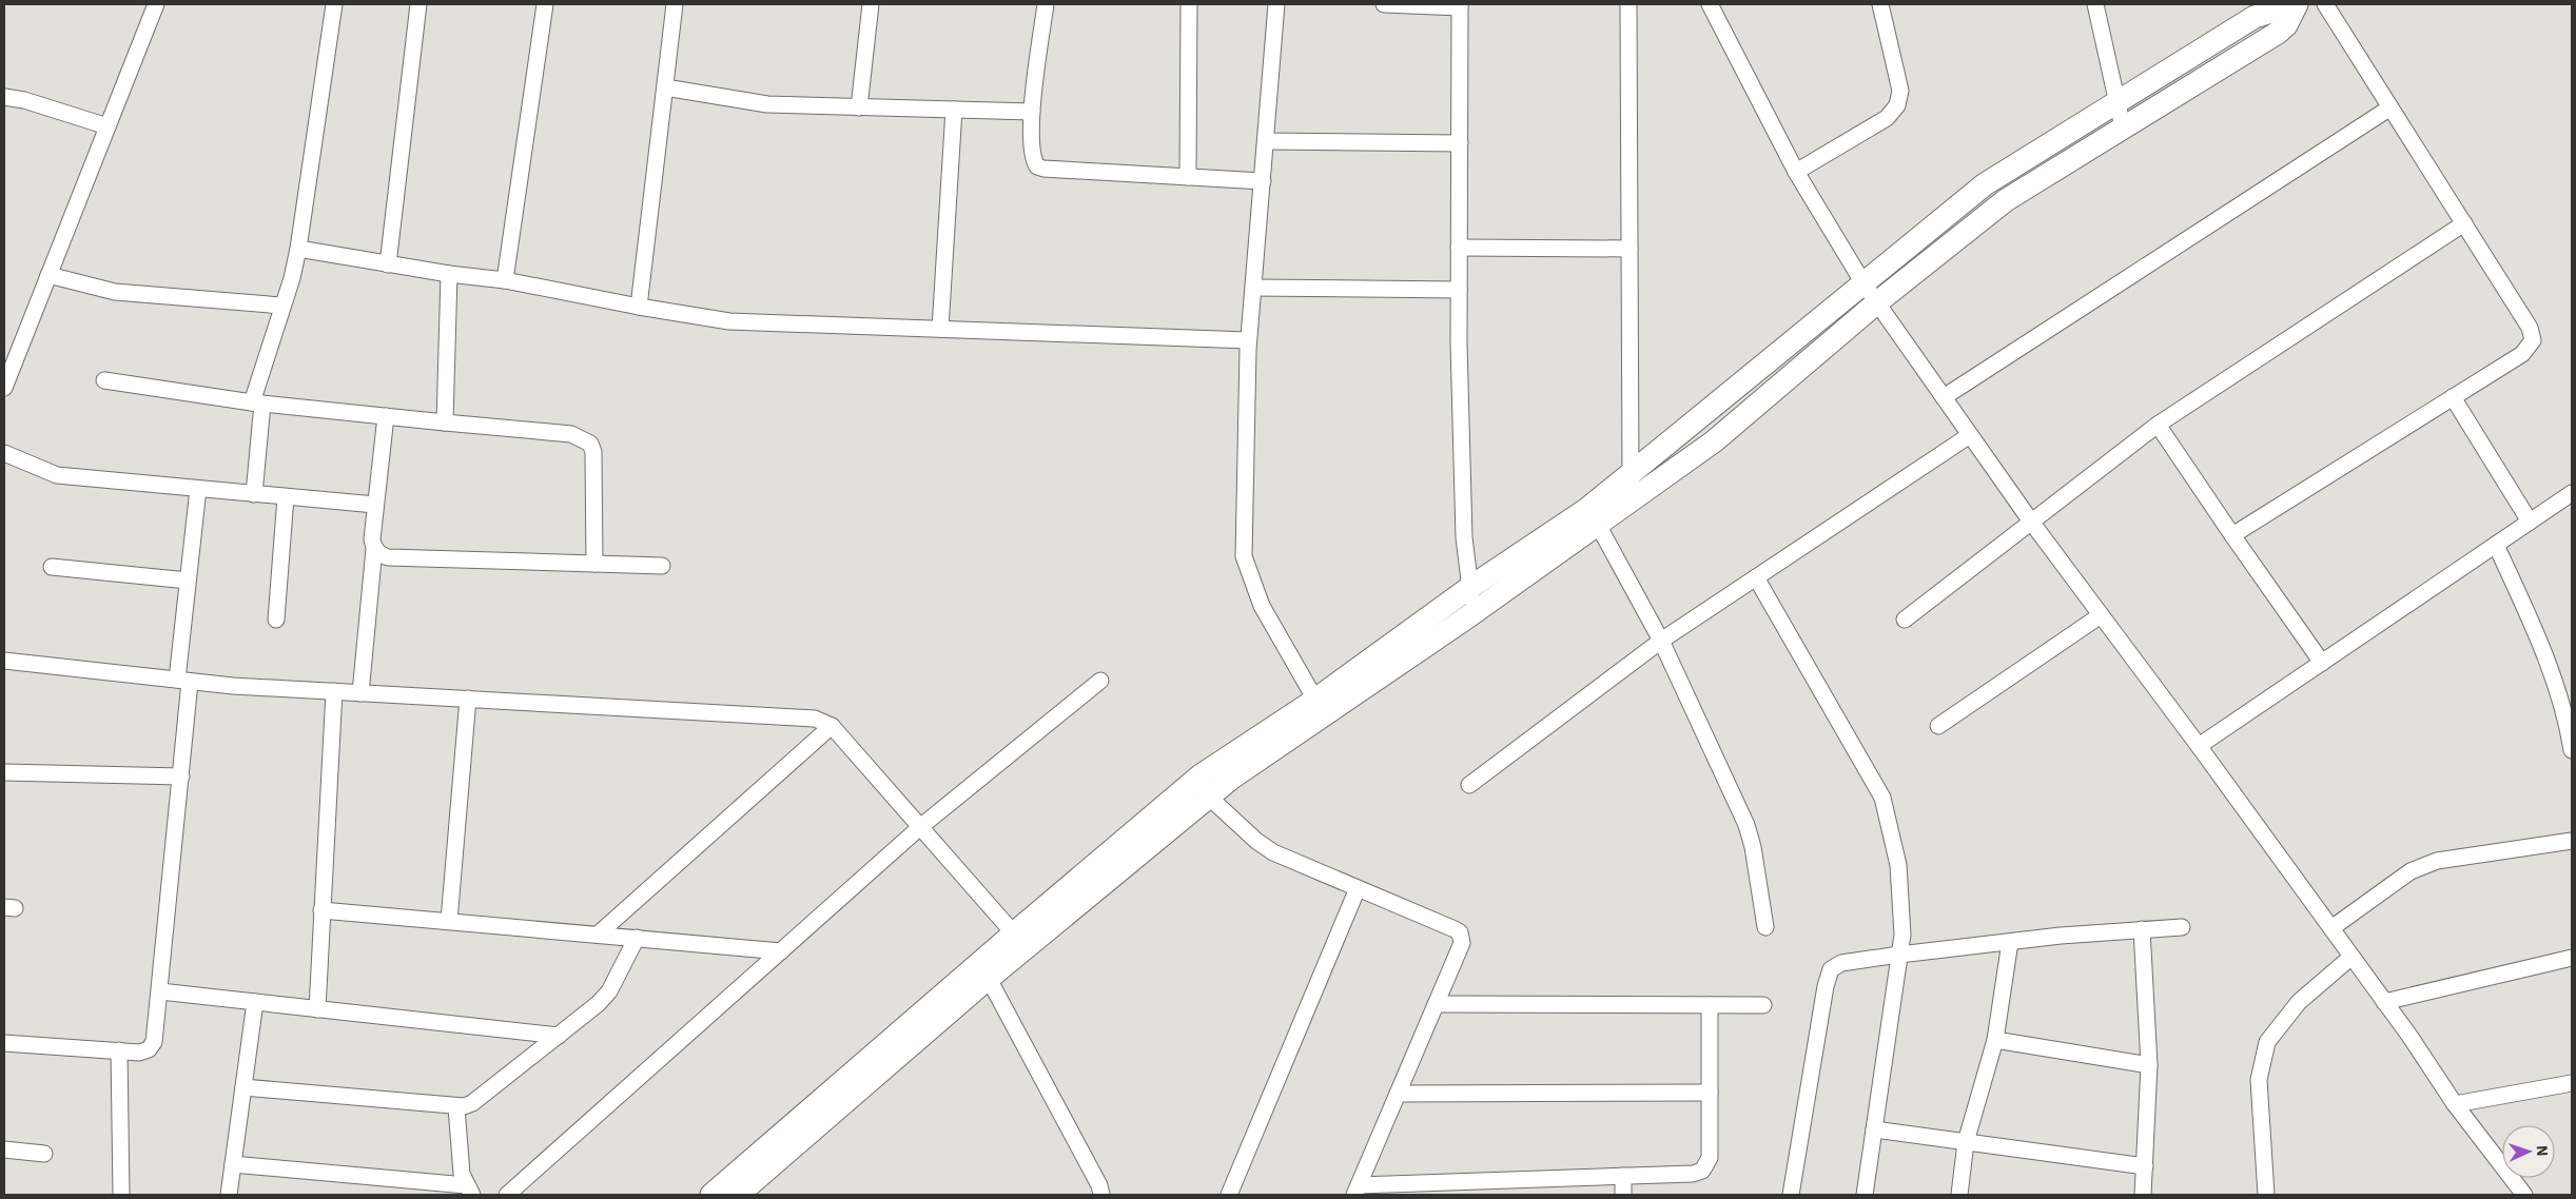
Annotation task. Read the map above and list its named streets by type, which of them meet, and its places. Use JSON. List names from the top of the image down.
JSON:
{
  "north": "right"
}
